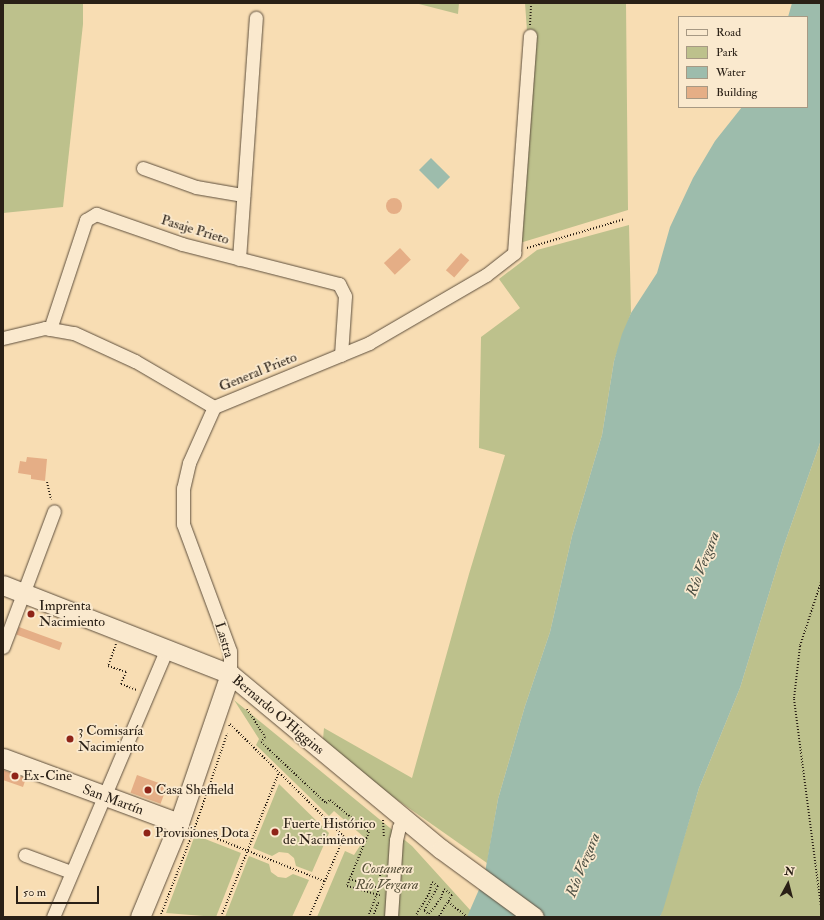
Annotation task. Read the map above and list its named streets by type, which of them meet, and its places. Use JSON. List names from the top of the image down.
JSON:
{
  "streets": {
    "main road": ["Lastra", "Bernardo O'Higgins", "San Martín"],
    "street": ["Pasaje Prieto", "General Prieto"]
  },
  "crossings": [
    ["Pasaje Prieto", "General Prieto"],
    ["General Prieto", "Lastra"],
    ["Lastra", "Bernardo O'Higgins"],
    ["Lastra", "San Martín"]
  ],
  "water": ["Río Vergara"],
  "parks": ["Costanera Río Vergara"],
  "places": [
    "Imprenta Nacimiento",
    "3 Comisaría Nacimiento",
    "Ex-Cine",
    "Casa Sheffield",
    "Fuerte Histórico de Nacimiento",
    "Provisiones Dota"
  ],
  "legend": [
    "Road",
    "Park",
    "Water",
    "Building"
  ],
  "scale_bar": "50 m",
  "north": "top"
}
